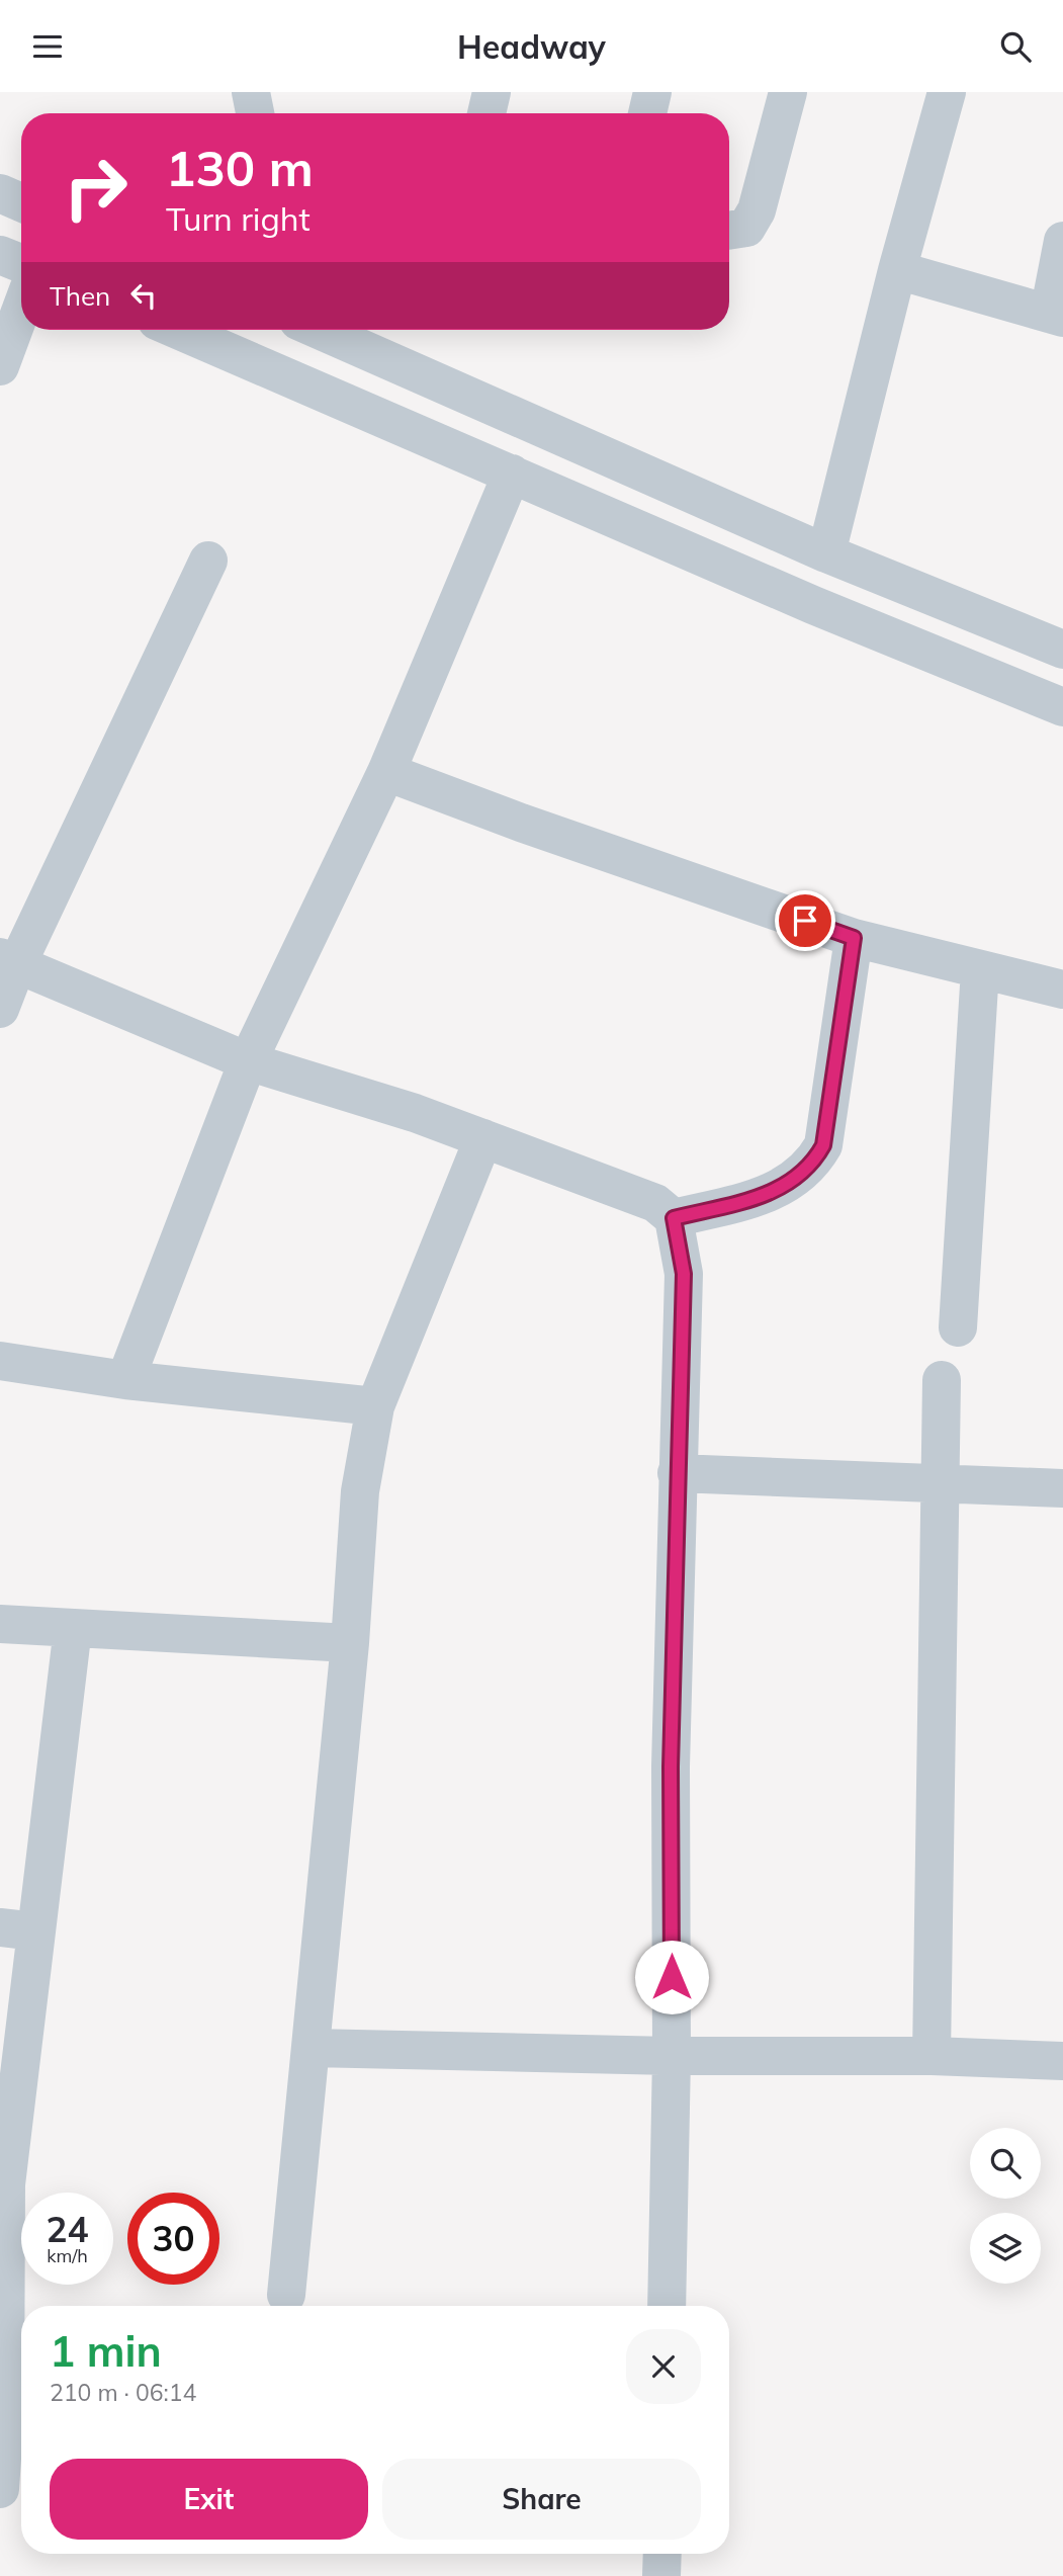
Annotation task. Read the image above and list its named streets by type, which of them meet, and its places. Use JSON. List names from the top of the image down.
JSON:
{
  "page": {
    "header": "Headway",
    "turn": ["130 m", "Turn right"],
    "then": "Then",
    "speed": "24 km/h",
    "limit": "30",
    "heading": ["1 min", "210 m · 06:14"],
    "buttons": ["Exit", "Share"]
  }
}
